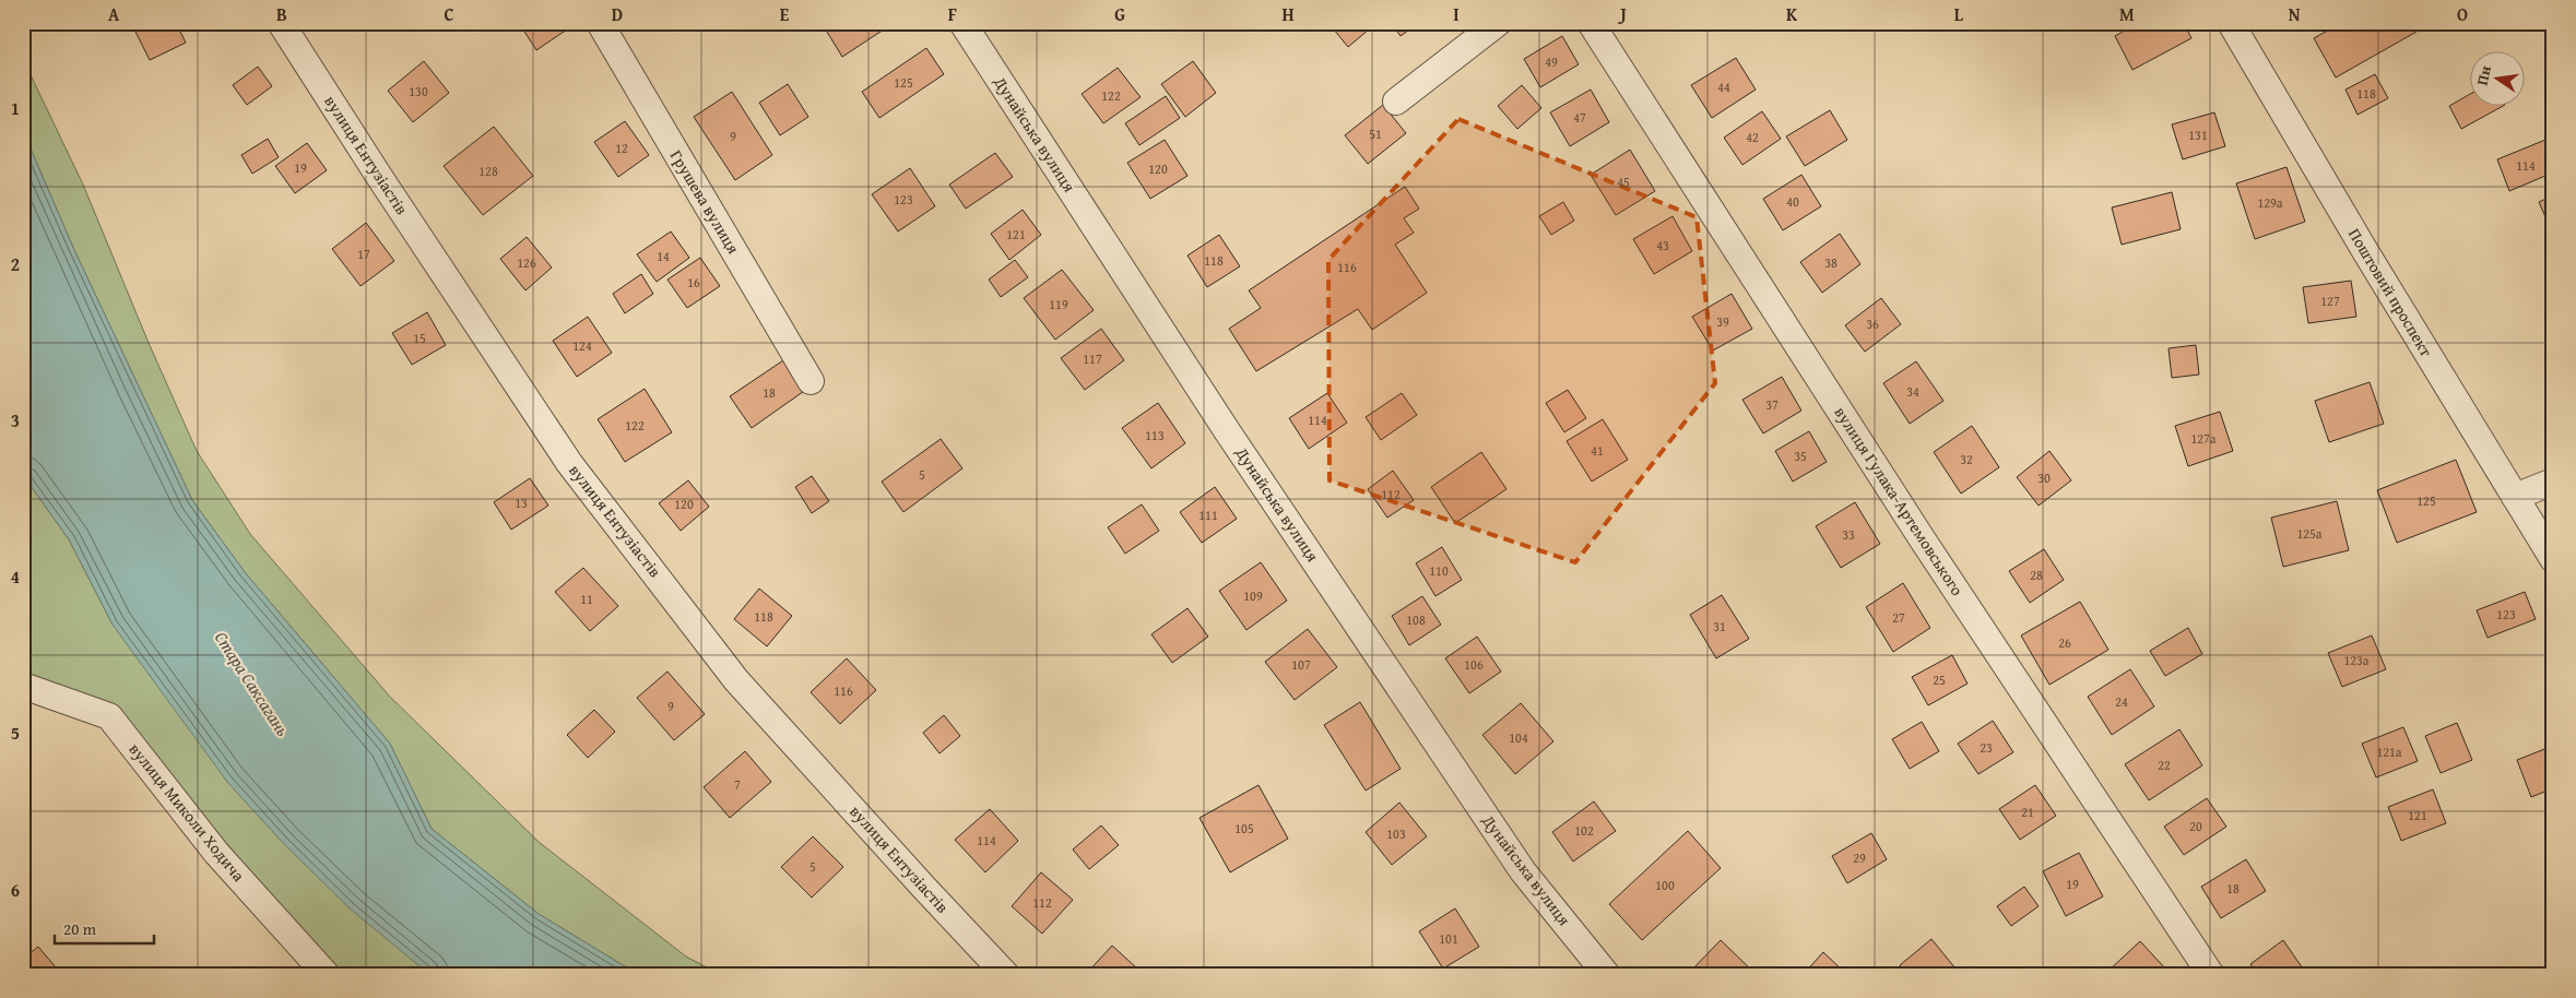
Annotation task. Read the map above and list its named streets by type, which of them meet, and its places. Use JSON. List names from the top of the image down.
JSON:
{
  "streets": {
    "street": [
      "Дунайська вулиця",
      "вулиця Ентузіастів",
      "Грушева вулиця",
      "Поштовий проспект",
      "вулиця Гулака-Артемовського",
      "вулиця Миколи Ходича"
    ]
  },
  "water": ["Стара Саксагань"],
  "house_numbers": [
    "49",
    "125",
    "44",
    "130",
    "118",
    "122",
    "47",
    "51",
    "131",
    "9",
    "42",
    "12",
    "114",
    "19",
    "120",
    "128",
    "45",
    "123",
    "40",
    "129а",
    "121",
    "43",
    "17",
    "14",
    "118",
    "126",
    "38",
    "116",
    "16",
    "127",
    "119",
    "39",
    "36",
    "15",
    "124",
    "117",
    "34",
    "18",
    "37",
    "114",
    "122",
    "113",
    "127а",
    "41",
    "35",
    "32",
    "5",
    "30",
    "112",
    "125",
    "13",
    "120",
    "111",
    "125а",
    "33",
    "110",
    "28",
    "109",
    "11",
    "123",
    "118",
    "27",
    "108",
    "31",
    "26",
    "123а",
    "107",
    "106",
    "25",
    "116",
    "24",
    "9",
    "104",
    "23",
    "121а",
    "22",
    "7",
    "21",
    "121",
    "20",
    "105",
    "102",
    "103",
    "114",
    "29",
    "5",
    "19",
    "100",
    "18",
    "112",
    "101"
  ],
  "scale_bar": "20 m",
  "north": "left",
  "grid": {
    "columns": [
      "A",
      "B",
      "C",
      "D",
      "E",
      "F",
      "G",
      "H",
      "I",
      "J",
      "K",
      "L",
      "M",
      "N",
      "O"
    ],
    "rows": [
      "1",
      "2",
      "3",
      "4",
      "5",
      "6"
    ]
  }
}
